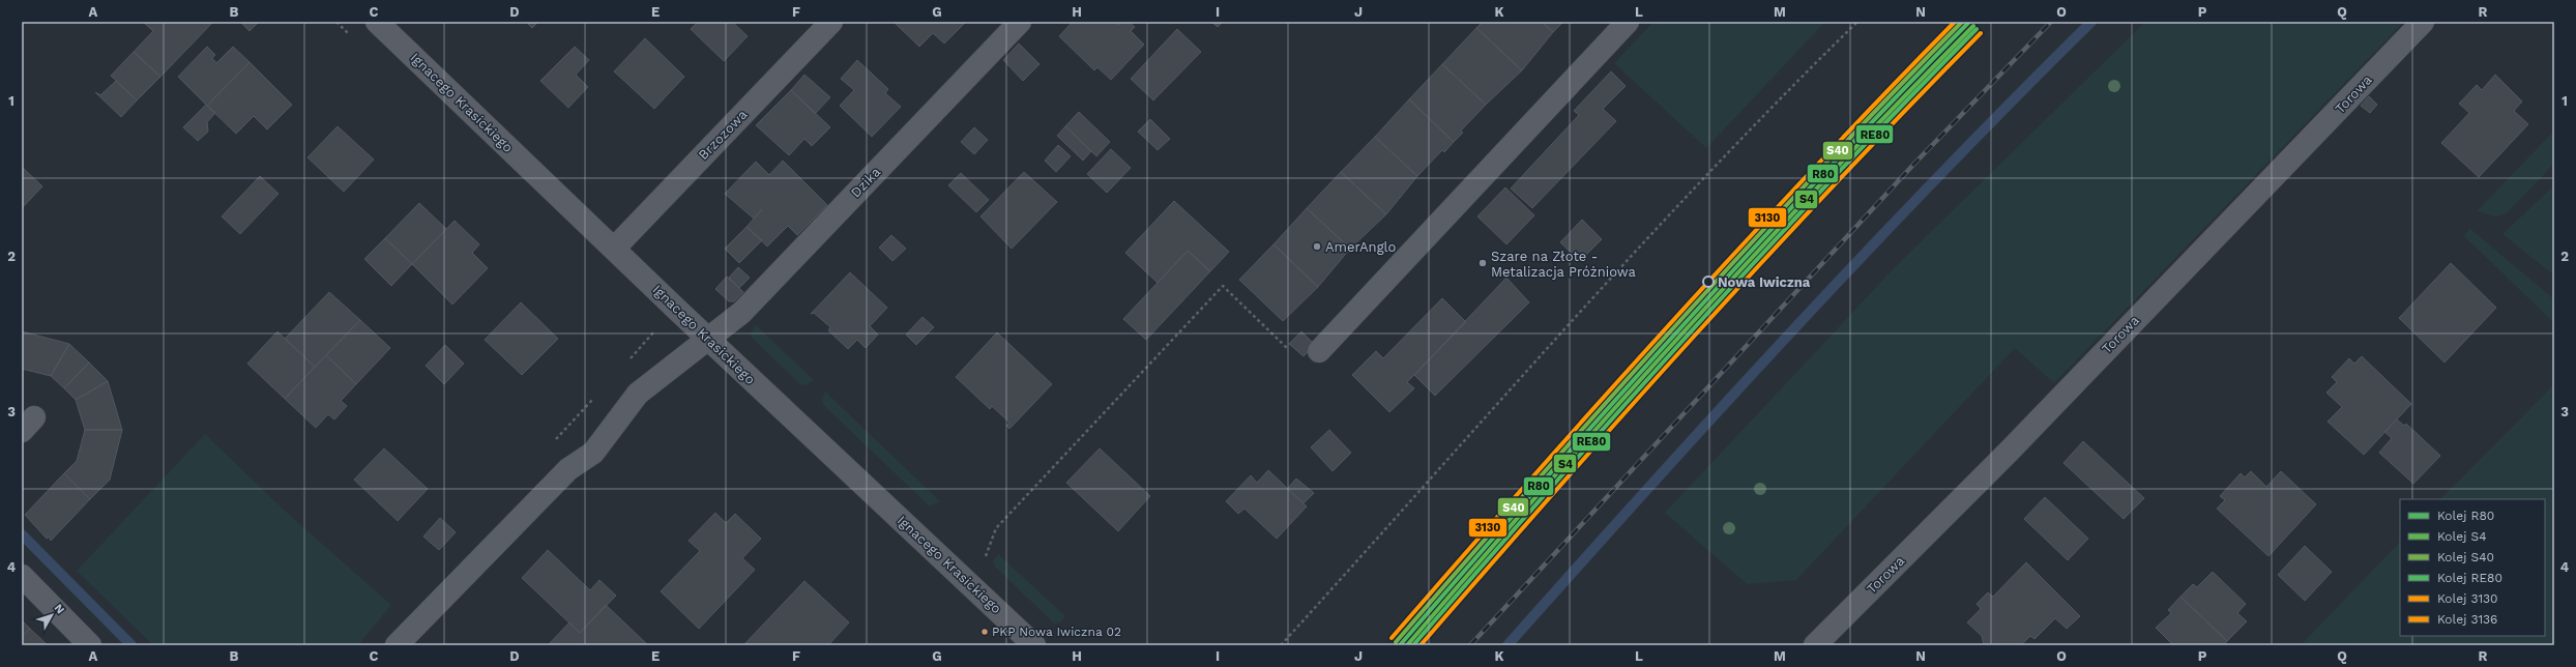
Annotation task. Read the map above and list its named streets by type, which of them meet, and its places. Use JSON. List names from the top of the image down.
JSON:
{
  "streets": {
    "street": [
      "Torowa",
      "Ignacego Krasickiego",
      "Brzozowa",
      "Dzika"
    ]
  },
  "crossings": [
    ["Ignacego Krasickiego", "Brzozowa"],
    ["Ignacego Krasickiego", "Dzika"]
  ],
  "places": [
    "AmerAnglo",
    "Szare na Złote - Metalizacja Próżniowa",
    "Nowa Iwiczna",
    "PKP Nowa Iwiczna 02"
  ],
  "lines": [
    "rail line R80",
    "rail line S40",
    "rail line 3130",
    "rail line S4",
    "rail line RE80",
    "rail line 3136"
  ],
  "legend": [
    "Kolej R80",
    "Kolej S4",
    "Kolej S40",
    "Kolej RE80",
    "Kolej 3130",
    "Kolej 3136"
  ],
  "north": "top right",
  "grid": {
    "columns": [
      "A",
      "B",
      "C",
      "D",
      "E",
      "F",
      "G",
      "H",
      "I",
      "J",
      "K",
      "L",
      "M",
      "N",
      "O",
      "P",
      "Q",
      "R"
    ],
    "rows": [
      "1",
      "2",
      "3",
      "4"
    ]
  }
}
